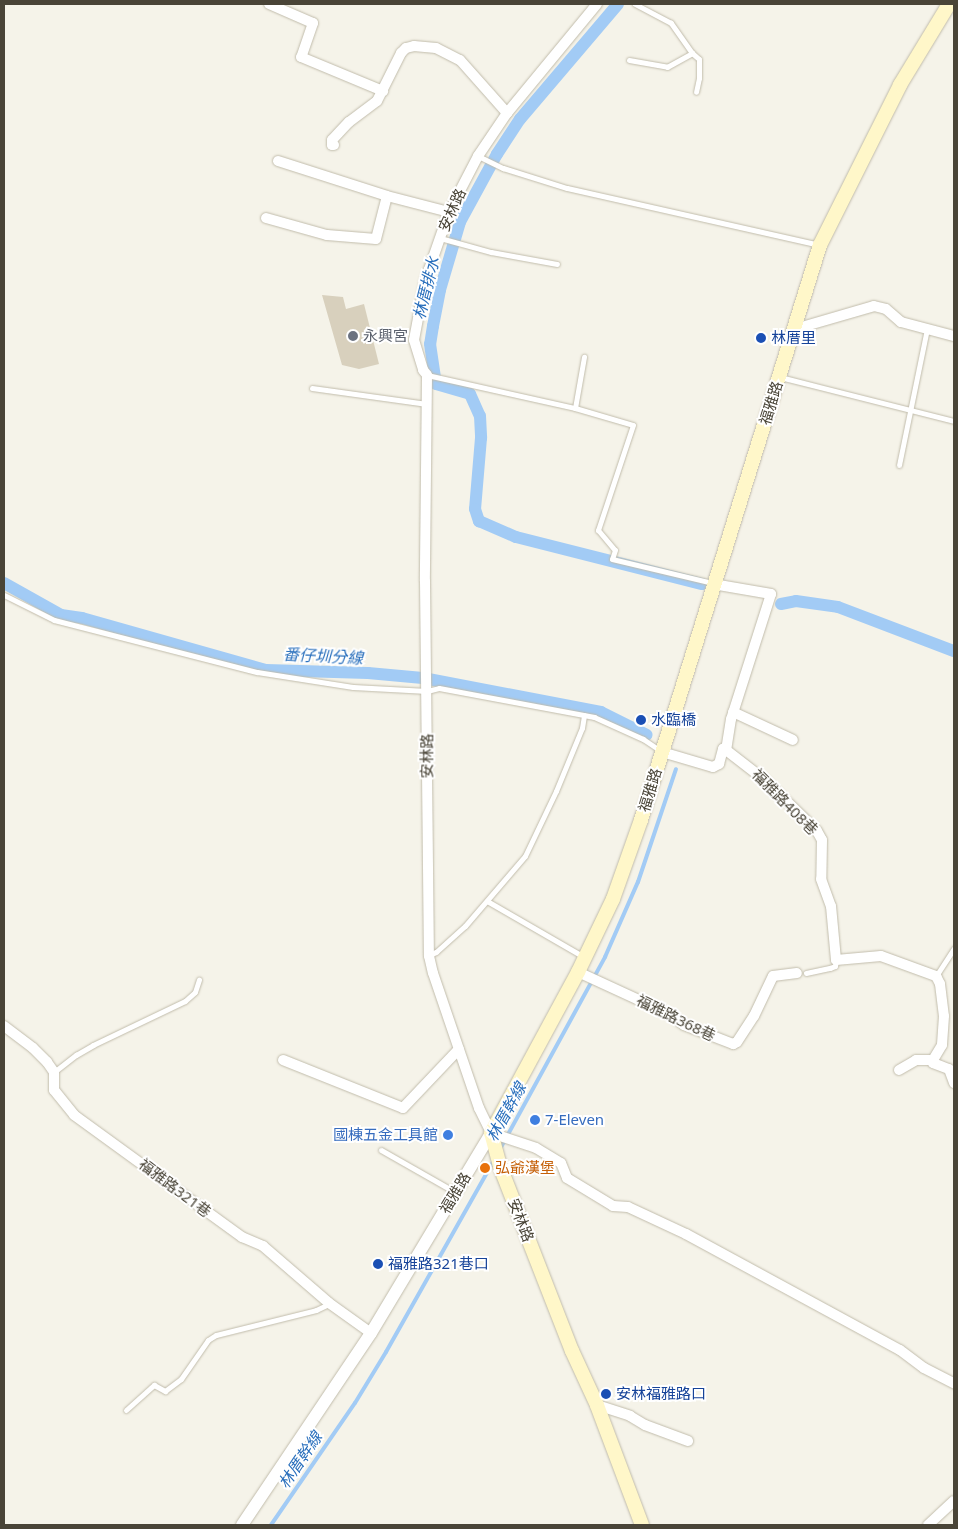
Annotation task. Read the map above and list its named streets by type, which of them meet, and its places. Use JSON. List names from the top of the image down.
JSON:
{
  "streets": {
    "main road": ["安林路", "福雅路"],
    "street": ["福雅路408巷", "福雅路368巷", "福雅路321巷"]
  },
  "crossings": [
    ["安林路", "福雅路"],
    ["福雅路", "福雅路368巷"],
    ["福雅路", "福雅路321巷"]
  ],
  "water": ["林厝排水", "番仔圳分線", "林厝幹線"],
  "places": [
    "永興宮",
    "林厝里",
    "水臨橋",
    "7-Eleven",
    "國棟五金工具館",
    "弘爺漢堡",
    "福雅路321巷口",
    "安林福雅路口"
  ]
}
